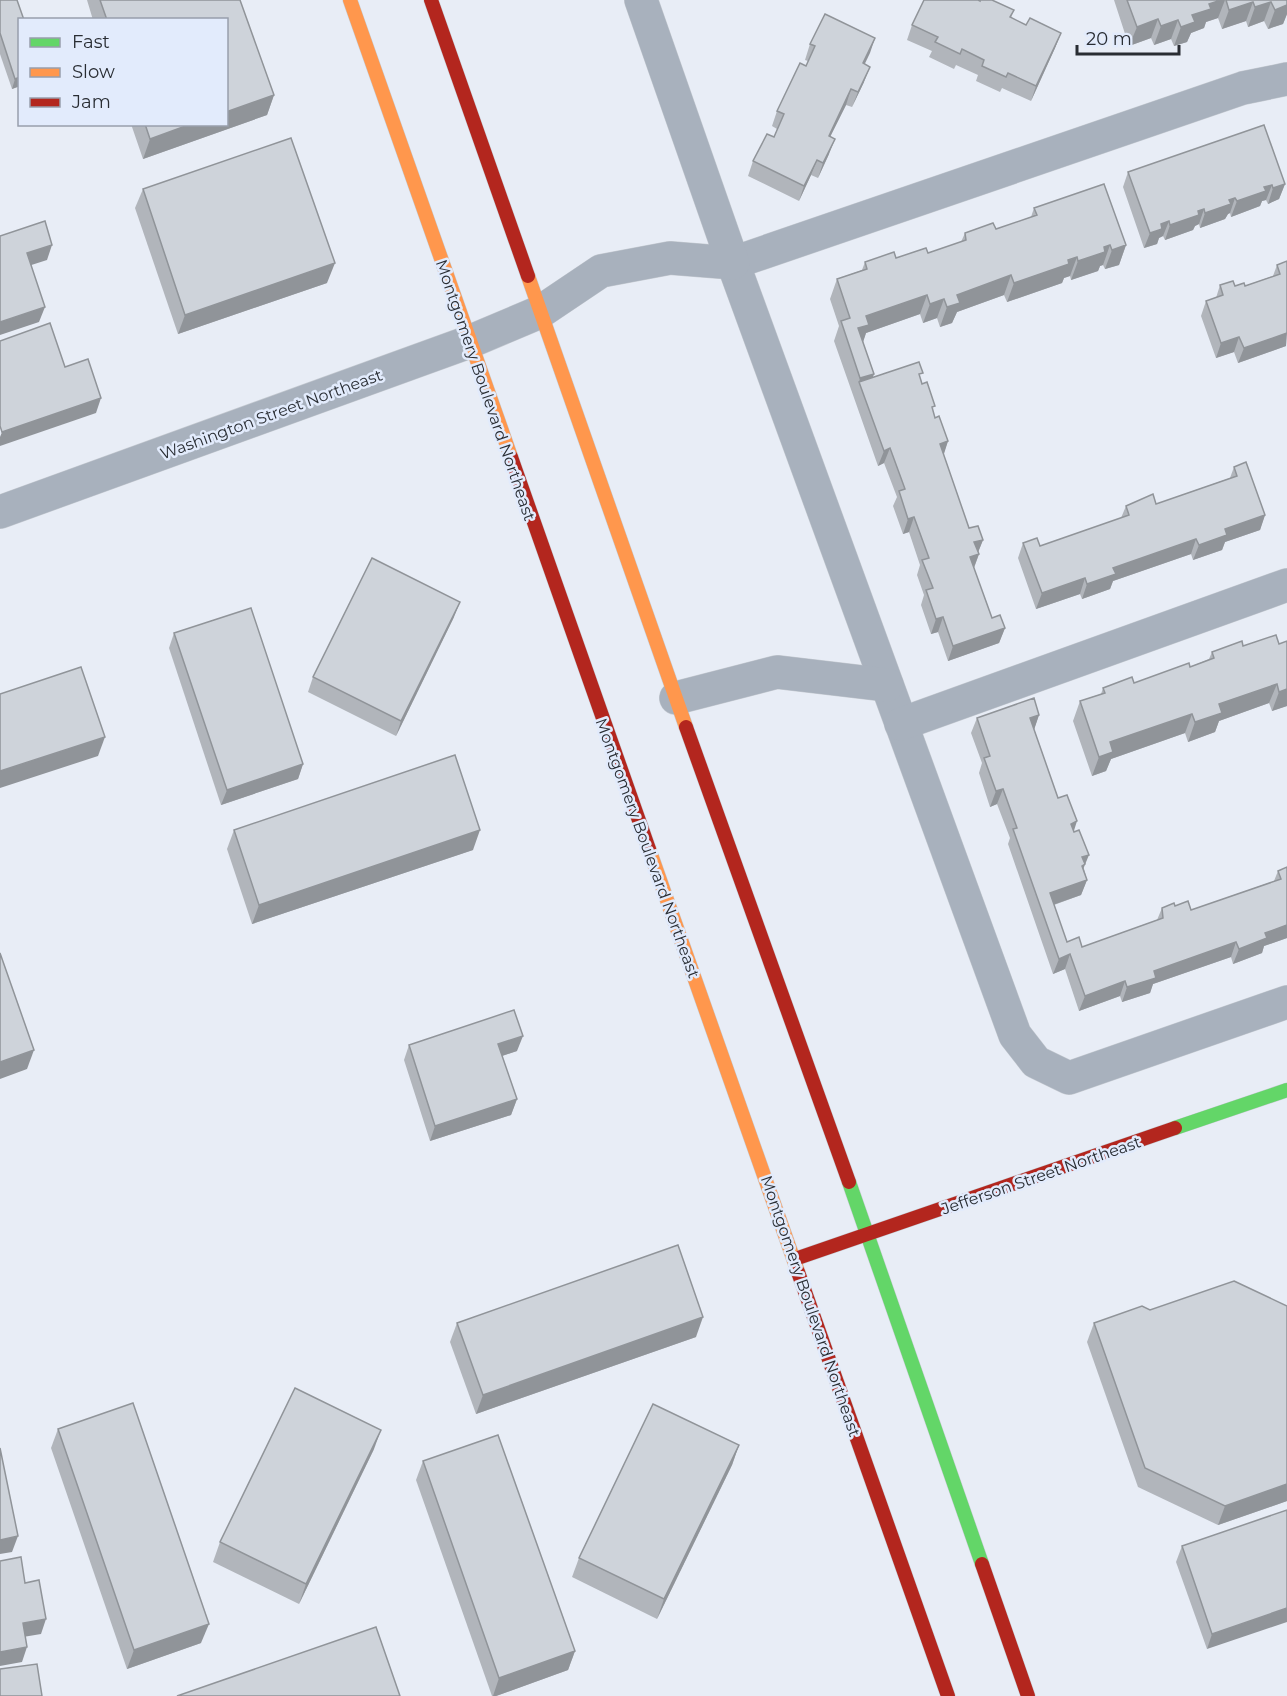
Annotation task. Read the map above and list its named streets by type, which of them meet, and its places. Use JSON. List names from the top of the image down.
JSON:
{
  "streets": {
    "main road": ["Montgomery Boulevard Northeast", "Jefferson Street Northeast"],
    "street": ["Washington Street Northeast"]
  },
  "crossings": [
    ["Montgomery Boulevard Northeast", "Washington Street Northeast"],
    ["Montgomery Boulevard Northeast", "Jefferson Street Northeast"]
  ],
  "legend": ["Fast", "Slow", "Jam"],
  "scale_bar": "20 m"
}
